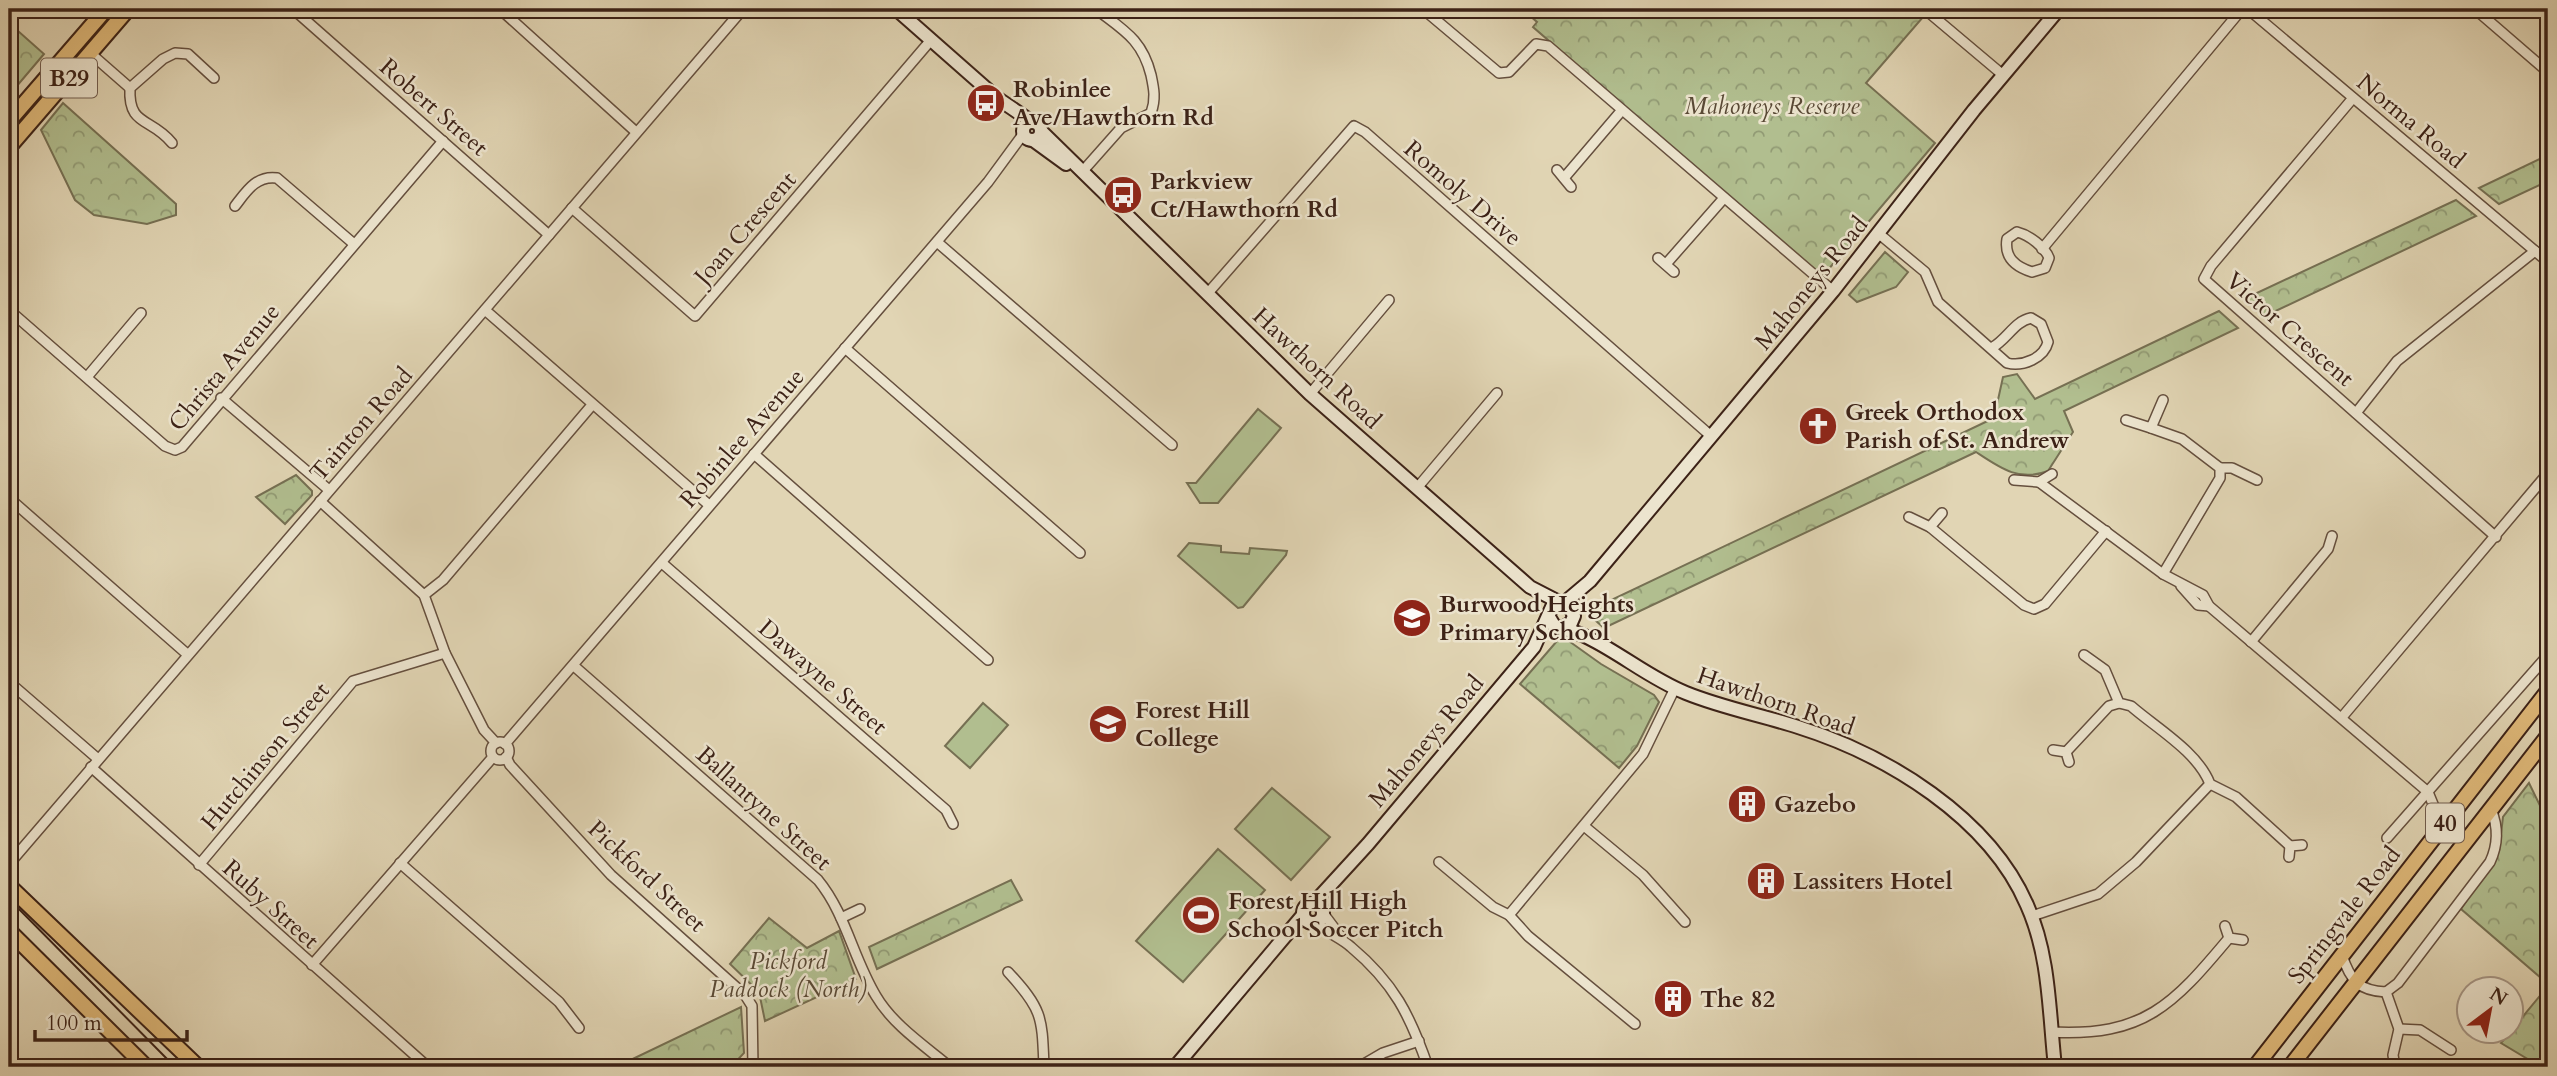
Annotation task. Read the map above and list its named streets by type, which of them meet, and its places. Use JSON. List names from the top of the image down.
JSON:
{
  "streets": {
    "main road": [
      "B29",
      "Mahoneys Road",
      "Hawthorn Road",
      "40",
      "Springvale Road"
    ],
    "street": [
      "Robert Street",
      "Norma Road",
      "Romoly Drive",
      "Joan Crescent",
      "Victor Crescent",
      "Christa Avenue",
      "Tainton Road",
      "Robinlee Avenue",
      "Dawayne Street",
      "Hutchinson Street",
      "Ballantyne Street",
      "Pickford Street",
      "Ruby Street"
    ]
  },
  "crossings": [
    ["Robert Street", "Christa Avenue"],
    ["Robert Street", "Tainton Road"],
    ["Norma Road", "Victor Crescent"],
    ["Romoly Drive", "Mahoneys Road"],
    ["Romoly Drive", "Hawthorn Road"],
    ["Joan Crescent", "Hawthorn Road"],
    ["Joan Crescent", "Tainton Road"],
    ["Mahoneys Road", "Hawthorn Road"],
    ["Hawthorn Road", "Robinlee Avenue"],
    ["Tainton Road", "Ruby Street"],
    ["Robinlee Avenue", "Dawayne Street"],
    ["Robinlee Avenue", "Ballantyne Street"],
    ["Hutchinson Street", "Ruby Street"]
  ],
  "parks": ["Mahoneys Reserve", "Pickford Paddock (North)"],
  "places": {
    "bus stop": ["Robinlee Ave/Hawthorn Rd", "Parkview Ct/Hawthorn Rd"],
    "church": ["Greek Orthodox Parish of St. Andrew"],
    "school or university": ["Burwood Heights Primary School", "Forest Hill College"],
    "building": ["Gazebo", "Lassiters Hotel", "The 82"],
    "sports": ["Forest Hill High School Soccer Pitch"]
  },
  "scale_bar": "100 m",
  "north": "top right"
}
